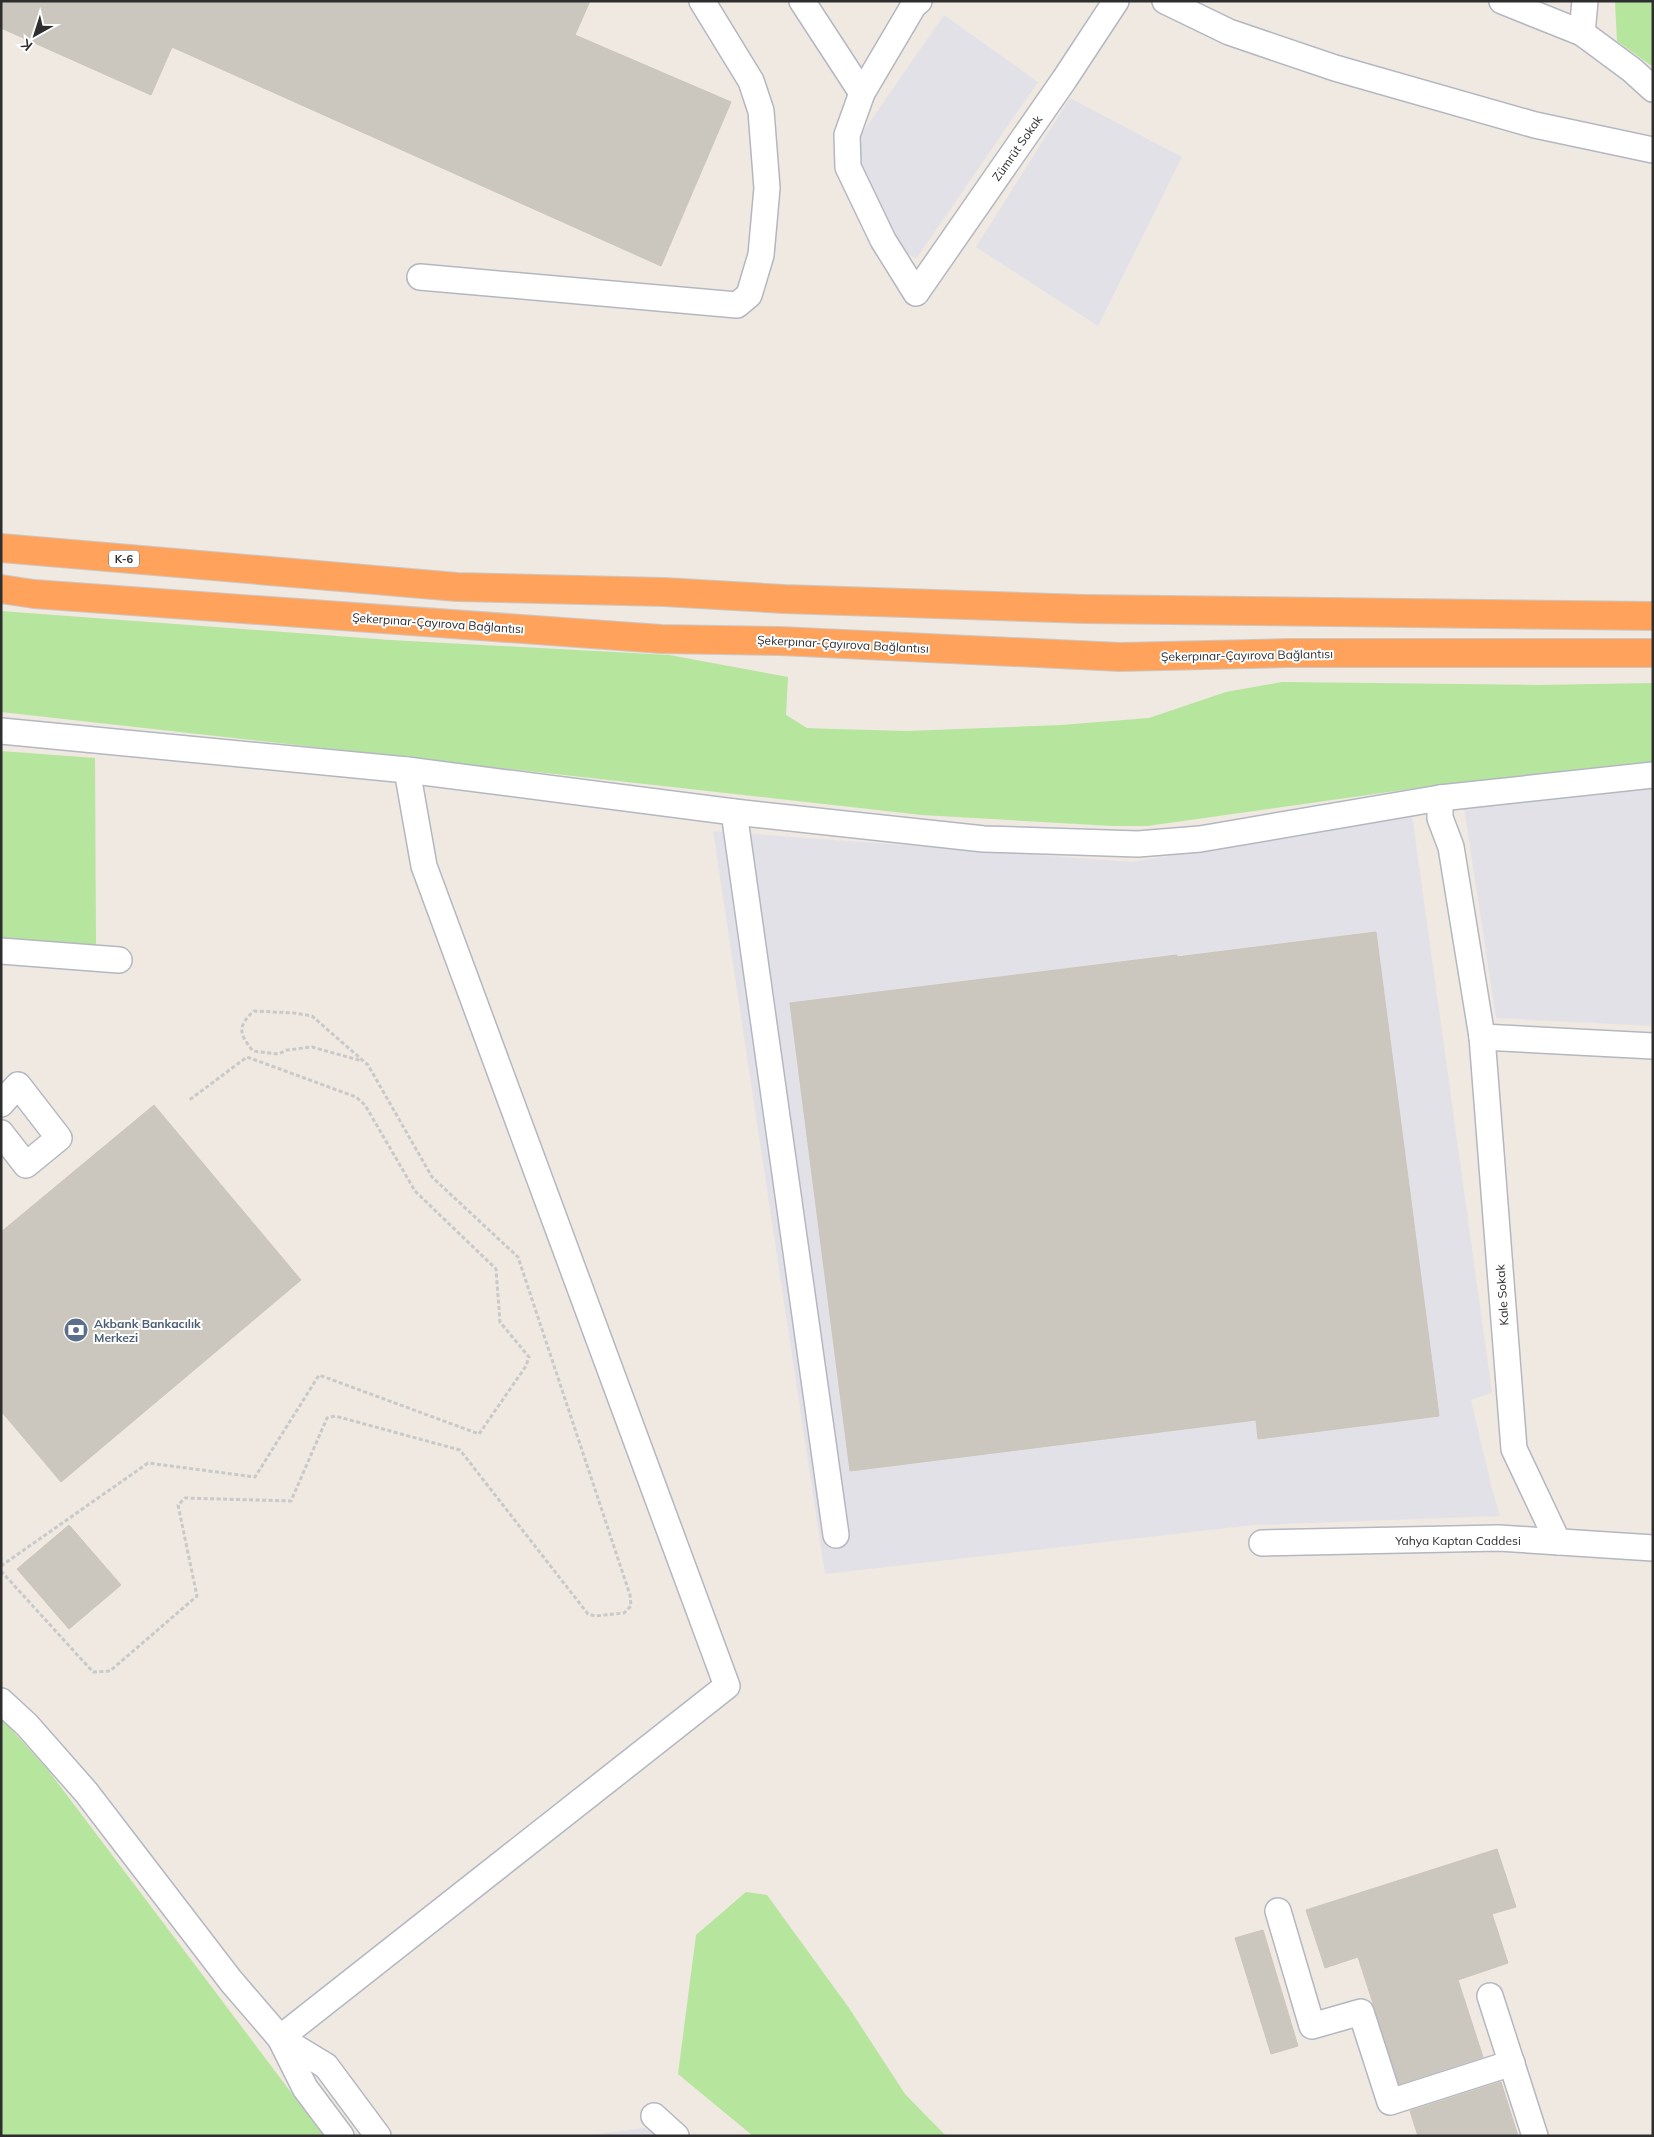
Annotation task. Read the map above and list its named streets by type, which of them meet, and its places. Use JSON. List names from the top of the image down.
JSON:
{
  "streets": {
    "highway": ["K-6", "Şekerpınar-Çayırova Bağlantısı"],
    "street": ["Zümrüt Sokak", "Kale Sokak", "Yahya Kaptan Caddesi"]
  },
  "crossings": [
    ["Kale Sokak", "Yahya Kaptan Caddesi"]
  ],
  "places": {
    "bank": ["Akbank Bankacılık Merkezi"]
  },
  "north": "bottom left"
}
